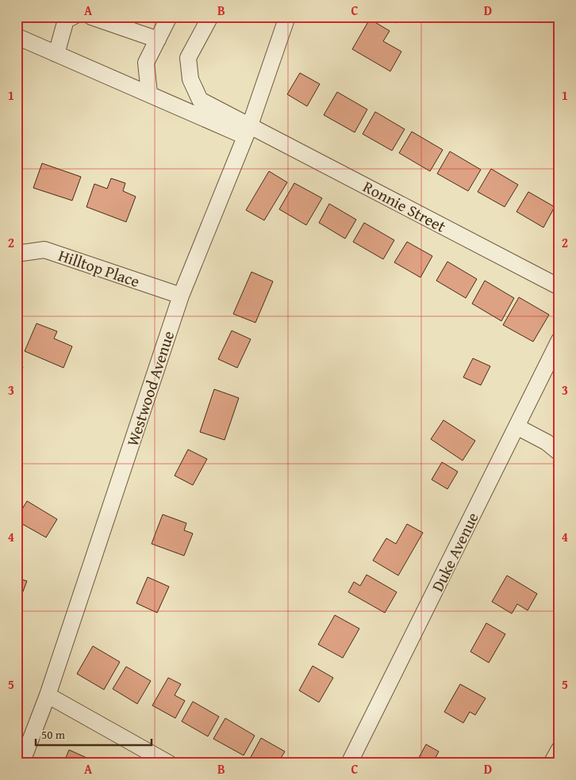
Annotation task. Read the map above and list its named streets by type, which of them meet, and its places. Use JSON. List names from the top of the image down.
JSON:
{
  "streets": {
    "street": [
      "Ronnie Street",
      "Hilltop Place",
      "Westwood Avenue",
      "Duke Avenue"
    ]
  },
  "crossings": [
    ["Ronnie Street", "Westwood Avenue"],
    ["Hilltop Place", "Westwood Avenue"]
  ],
  "scale_bar": "50 m",
  "grid": {
    "columns": [
      "A",
      "B",
      "C",
      "D"
    ],
    "rows": [
      "1",
      "2",
      "3",
      "4",
      "5"
    ]
  }
}
